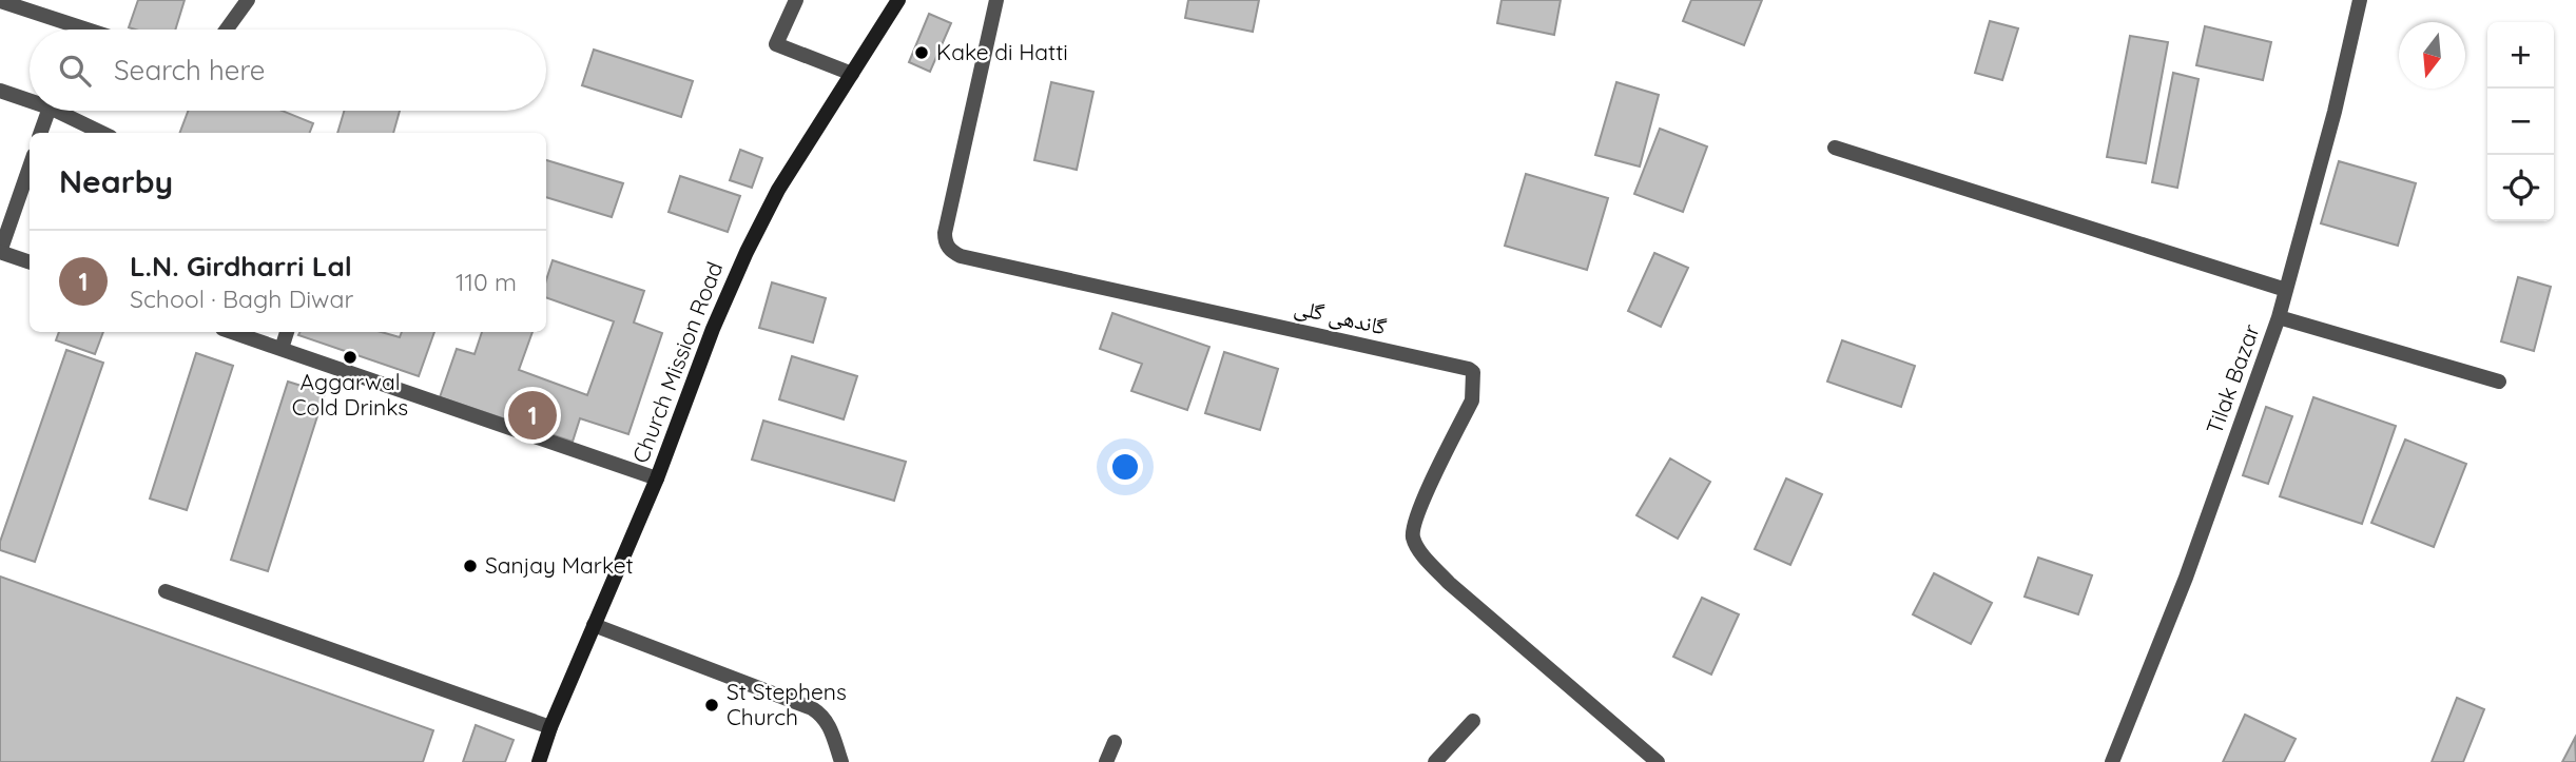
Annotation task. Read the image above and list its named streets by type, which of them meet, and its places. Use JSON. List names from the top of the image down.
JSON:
{
  "streets": {
    "street": ["گاندھی گلی", "Church Mission Road", "Tilak Bazar"]
  },
  "places": [
    "Kake di Hatti",
    "Aggarwal Cold Drinks",
    "Sanjay Market",
    "St Stephens Church"
  ],
  "north": "bottom",
  "page": {
    "map_buttons": ["+", "−"],
    "search": "Search here",
    "heading": "Nearby",
    "list": [
      {
        "mark": "1",
        "name": "L.N. Girdharri Lal",
        "note": "School · Bagh Diwar",
        "value": "110 m"
      }
    ],
    "pins": "1"
  }
}
